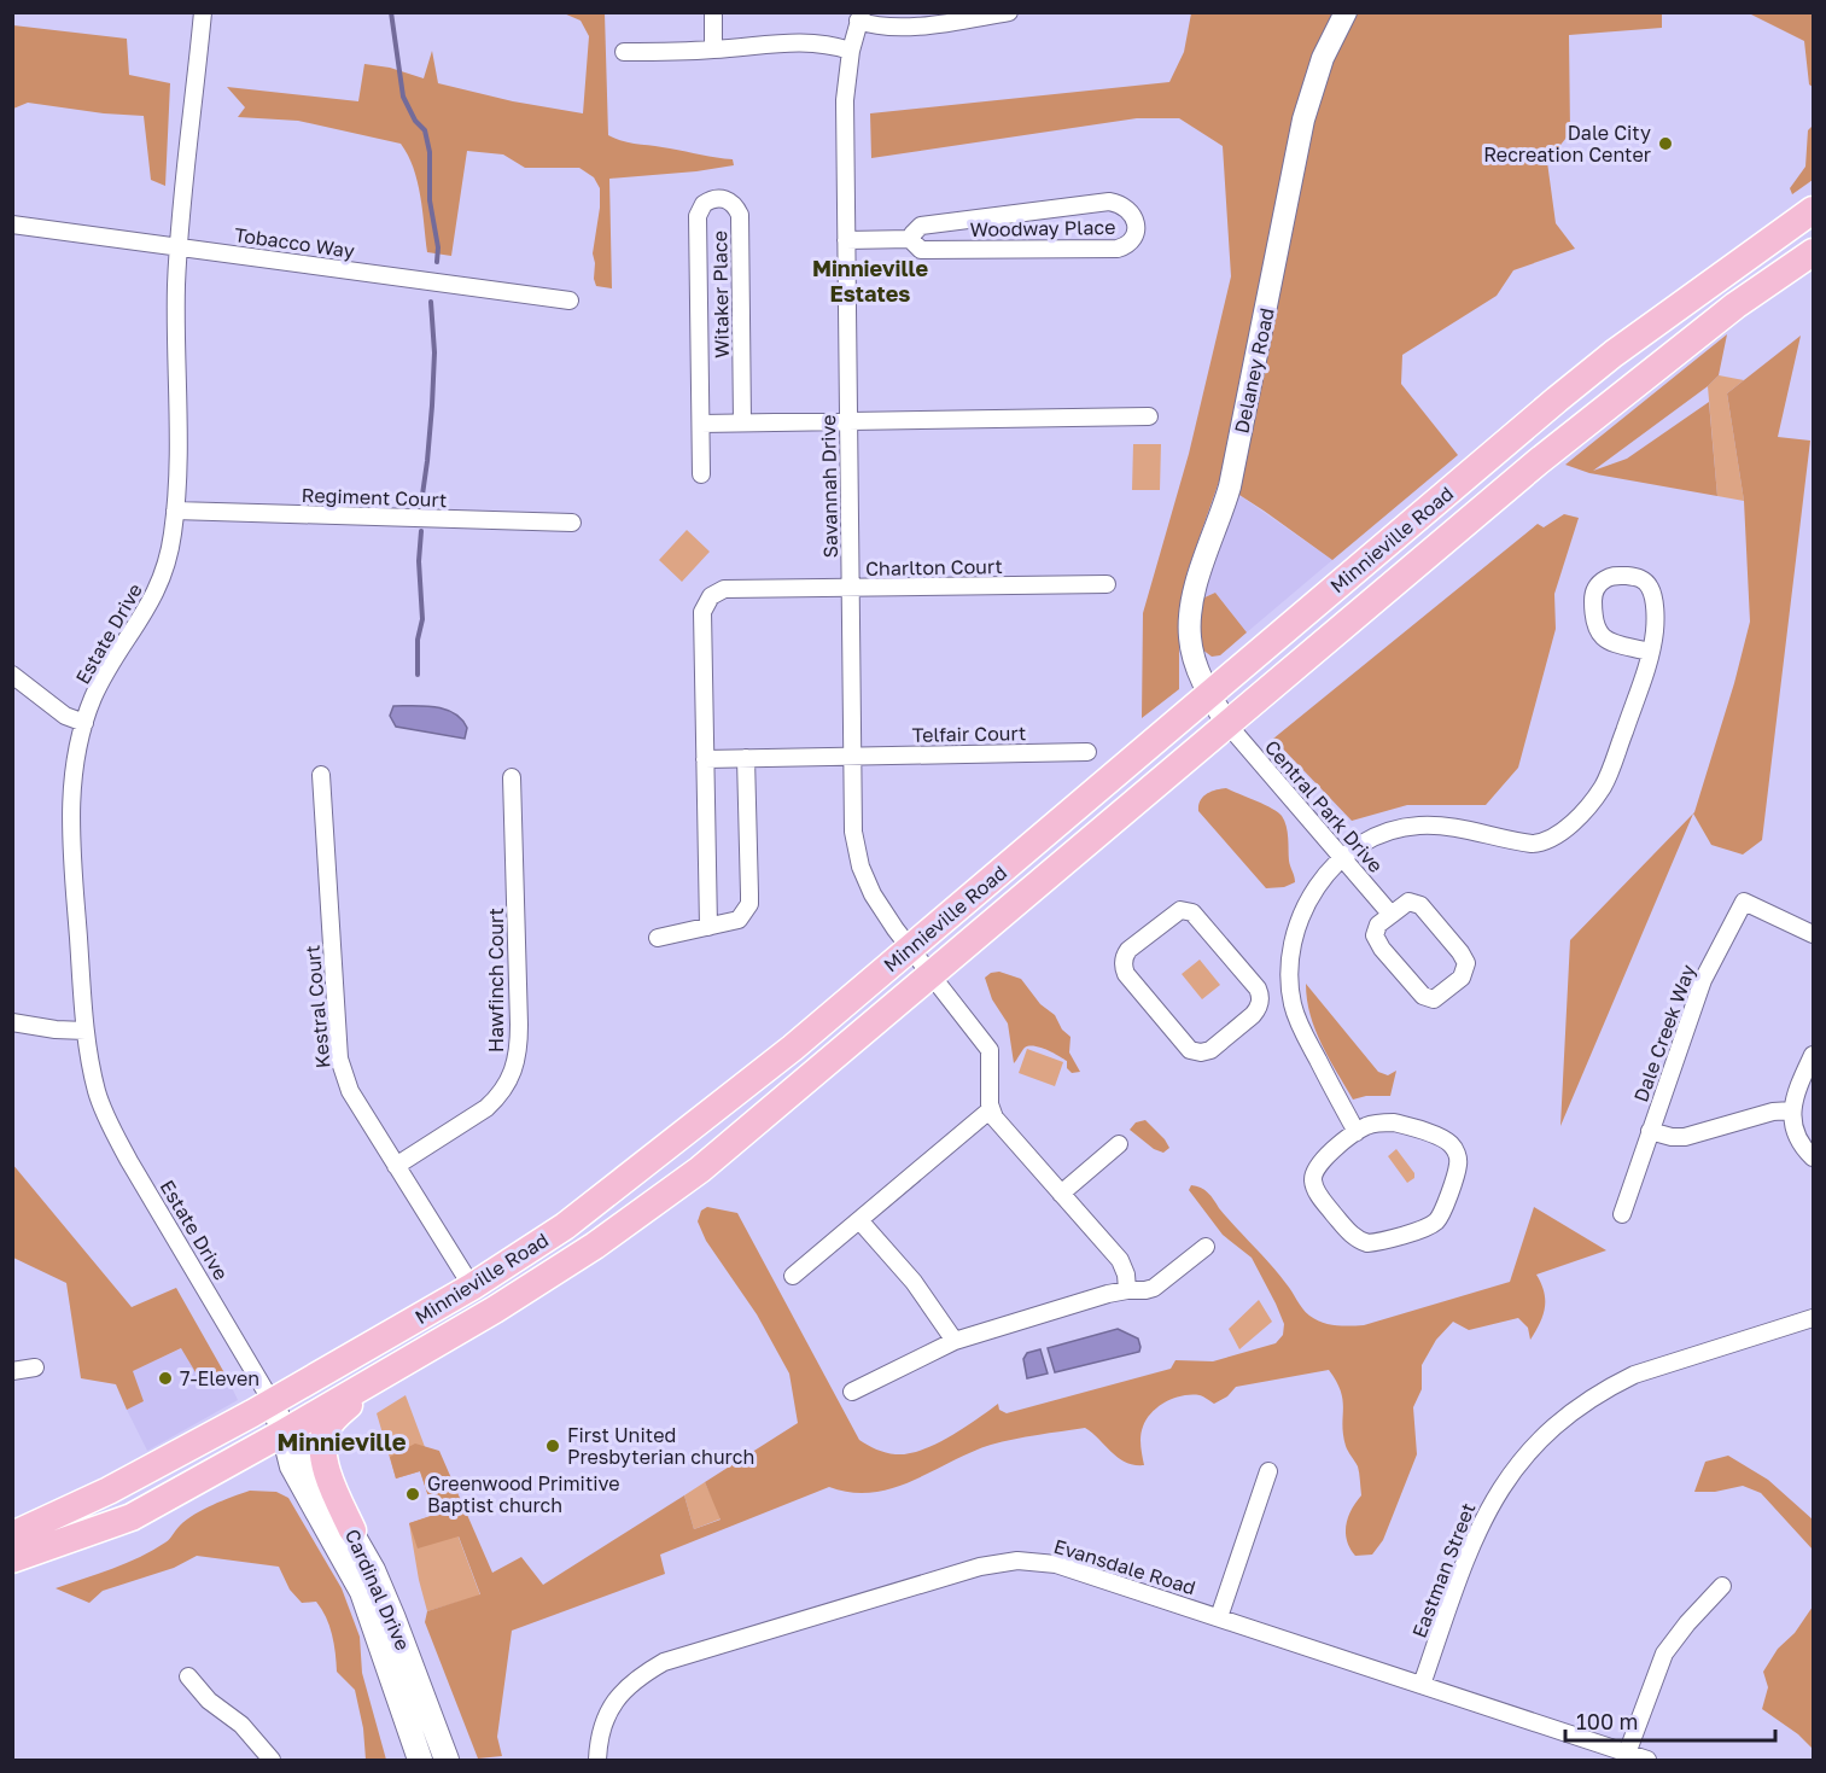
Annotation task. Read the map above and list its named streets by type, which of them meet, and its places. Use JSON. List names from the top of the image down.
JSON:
{
  "streets": {
    "main road": ["Minnieville Road", "Cardinal Drive"],
    "street": [
      "Woodway Place",
      "Tobacco Way",
      "Witaker Place",
      "Delaney Road",
      "Savannah Drive",
      "Regiment Court",
      "Charlton Court",
      "Estate Drive",
      "Telfair Court",
      "Central Park Drive",
      "Hawfinch Court",
      "Kestral Court",
      "Dale Creek Way",
      "Evansdale Road",
      "Eastman Street"
    ]
  },
  "crossings": [
    ["Woodway Place", "Savannah Drive"],
    ["Tobacco Way", "Estate Drive"],
    ["Delaney Road", "Minnieville Road"],
    ["Delaney Road", "Central Park Drive"],
    ["Savannah Drive", "Minnieville Road"],
    ["Savannah Drive", "Charlton Court"],
    ["Savannah Drive", "Telfair Court"],
    ["Regiment Court", "Estate Drive"],
    ["Minnieville Road", "Estate Drive"],
    ["Minnieville Road", "Central Park Drive"],
    ["Minnieville Road", "Kestral Court"],
    ["Minnieville Road", "Cardinal Drive"],
    ["Estate Drive", "Cardinal Drive"],
    ["Hawfinch Court", "Kestral Court"],
    ["Evansdale Road", "Eastman Street"]
  ],
  "districts": ["Minnieville Estates", "Minnieville"],
  "places": [
    "Dale City Recreation Center",
    "7-Eleven",
    "First United Presbyterian church",
    "Greenwood Primitive Baptist church"
  ],
  "scale_bar": "100 m"
}
